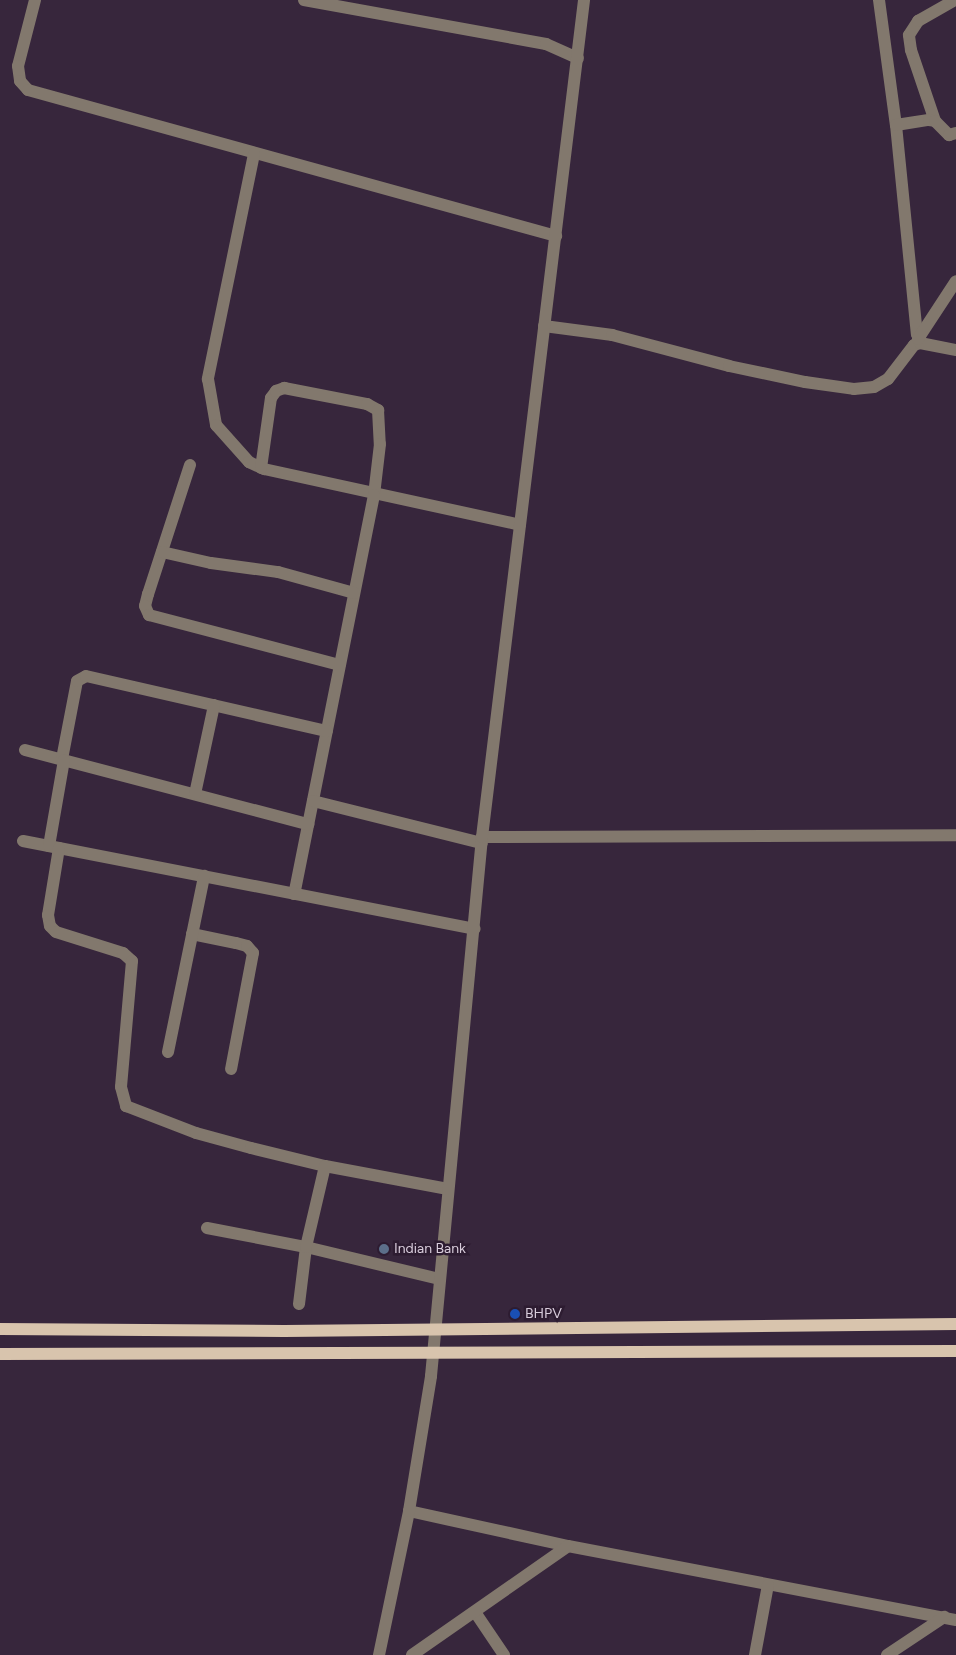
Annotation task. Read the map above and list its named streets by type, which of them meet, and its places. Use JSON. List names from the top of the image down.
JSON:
{
  "places": ["Indian Bank", "BHPV"]
}
